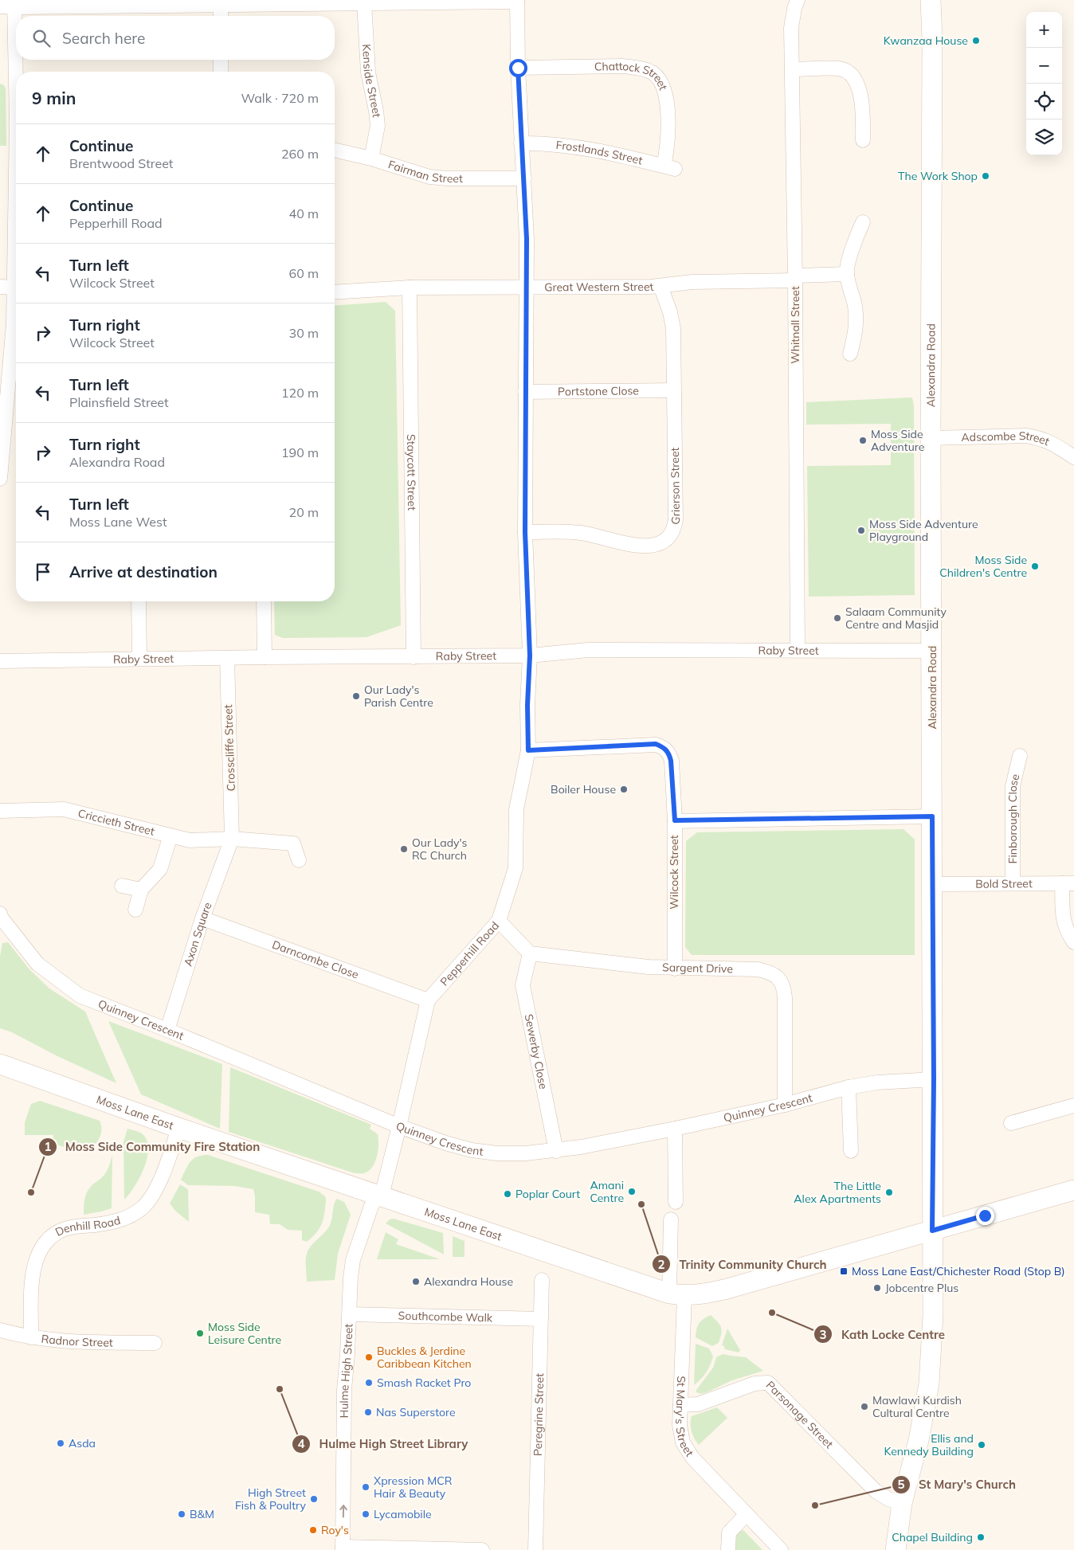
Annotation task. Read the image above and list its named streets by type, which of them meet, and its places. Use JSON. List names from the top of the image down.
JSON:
{
  "streets": {
    "street": [
      "Kenside Street",
      "Chattock Street",
      "Frostlands Street",
      "Fairman Street",
      "Great Western Street",
      "Whitnall Street",
      "Alexandra Road",
      "Portstone Close",
      "Adscombe Street",
      "Staycott Street",
      "Grierson Street",
      "Raby Street",
      "Crosscliffe Street",
      "Finborough Close",
      "Criccieth Street",
      "Wilcock Street",
      "Bold Street",
      "Axon Square",
      "Pepperhill Road",
      "Darncombe Close",
      "Sargent Drive",
      "Quinney Crescent",
      "Sewerby Close",
      "Moss Lane East",
      "Denhill Road",
      "Southcombe Walk",
      "Radnor Street",
      "Hulme High Street",
      "Peregrine Street",
      "St Mary's Street",
      "Parsonage Street"
    ]
  },
  "crossings": [
    ["Kenside Street", "Fairman Street"],
    ["Chattock Street", "Frostlands Street"],
    ["Chattock Street", "Pepperhill Road"],
    ["Frostlands Street", "Pepperhill Road"],
    ["Fairman Street", "Pepperhill Road"],
    ["Great Western Street", "Whitnall Street"],
    ["Great Western Street", "Staycott Street"],
    ["Great Western Street", "Grierson Street"],
    ["Great Western Street", "Pepperhill Road"],
    ["Whitnall Street", "Raby Street"],
    ["Alexandra Road", "Adscombe Street"],
    ["Alexandra Road", "Raby Street"],
    ["Alexandra Road", "Bold Street"],
    ["Alexandra Road", "Quinney Crescent"],
    ["Alexandra Road", "Moss Lane East"],
    ["Alexandra Road", "Parsonage Street"],
    ["Portstone Close", "Grierson Street"],
    ["Portstone Close", "Pepperhill Road"],
    ["Staycott Street", "Raby Street"],
    ["Grierson Street", "Pepperhill Road"],
    ["Raby Street", "Crosscliffe Street"],
    ["Raby Street", "Pepperhill Road"],
    ["Crosscliffe Street", "Criccieth Street"],
    ["Crosscliffe Street", "Axon Square"],
    ["Finborough Close", "Bold Street"],
    ["Criccieth Street", "Axon Square"],
    ["Wilcock Street", "Pepperhill Road"],
    ["Wilcock Street", "Sargent Drive"],
    ["Axon Square", "Darncombe Close"],
    ["Axon Square", "Quinney Crescent"],
    ["Pepperhill Road", "Darncombe Close"],
    ["Pepperhill Road", "Quinney Crescent"],
    ["Pepperhill Road", "Moss Lane East"],
    ["Pepperhill Road", "Hulme High Street"],
    ["Sargent Drive", "Quinney Crescent"],
    ["Sargent Drive", "Sewerby Close"],
    ["Quinney Crescent", "Sewerby Close"],
    ["Moss Lane East", "Denhill Road"],
    ["Moss Lane East", "Hulme High Street"],
    ["Moss Lane East", "St Mary's Street"],
    ["Denhill Road", "Radnor Street"],
    ["Southcombe Walk", "Hulme High Street"],
    ["Southcombe Walk", "Peregrine Street"],
    ["St Mary's Street", "Parsonage Street"]
  ],
  "one_way": ["Hulme High Street"],
  "places": {
    "other": [
      "Kwanzaa House",
      "The Work Shop",
      "Moss Side Adventure",
      "Moss Side Adventure Playground",
      "Moss Side Children's Centre",
      "Salaam Community Centre and Masjid",
      "Our Lady's Parish Centre",
      "Boiler House",
      "Our Lady's RC Church",
      "Amani Centre",
      "Moss Side Community Fire Station",
      "The Little Alex Apartments",
      "Poplar Court",
      "Trinity Community Church",
      "Alexandra House",
      "Jobcentre Plus",
      "Kath Locke Centre",
      "Moss Side Leisure Centre",
      "Buckles & Jerdine Caribbean Kitchen",
      "Smash Racket Pro",
      "Hulme High Street Library",
      "Mawlawi Kurdish Cultural Centre",
      "Nas Superstore",
      "Asda",
      "Ellis and Kennedy Building",
      "Xpression MCR Hair & Beauty",
      "High Street Fish & Poultry",
      "St Mary's Church",
      "B&M",
      "Lycamobile",
      "Roy's",
      "Chapel Building"
    ],
    "transit": ["Moss Lane East/Chichester Road (Stop B)"]
  },
  "page": {
    "map_buttons": ["+", "−"],
    "search": "Search here",
    "heading": ["9 min", "Walk · 720 m"],
    "list": [
      ["Continue", "Brentwood Street", "260 m"],
      ["Continue", "Pepperhill Road", "40 m"],
      ["Turn left", "Wilcock Street", "60 m"],
      ["Turn right", "Wilcock Street", "30 m"],
      ["Turn left", "Plainsfield Street", "120 m"],
      ["Turn right", "Alexandra Road", "190 m"],
      ["Turn left", "Moss Lane West", "20 m"],
      "Arrive at destination"
    ]
  }
}
